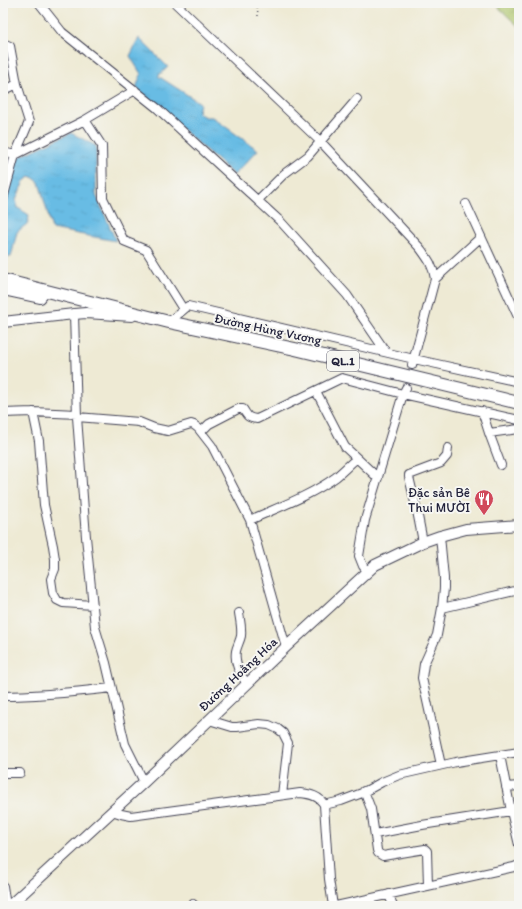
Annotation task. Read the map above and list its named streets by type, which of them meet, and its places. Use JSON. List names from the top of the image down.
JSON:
{
  "streets": {
    "highway": ["Đường Hùng Vương", "QL.1"],
    "main road": ["Đường Hoằng Hóa"]
  },
  "places": {
    "restaurant": ["Đặc sản Bê Thui MƯỜI"]
  }
}
